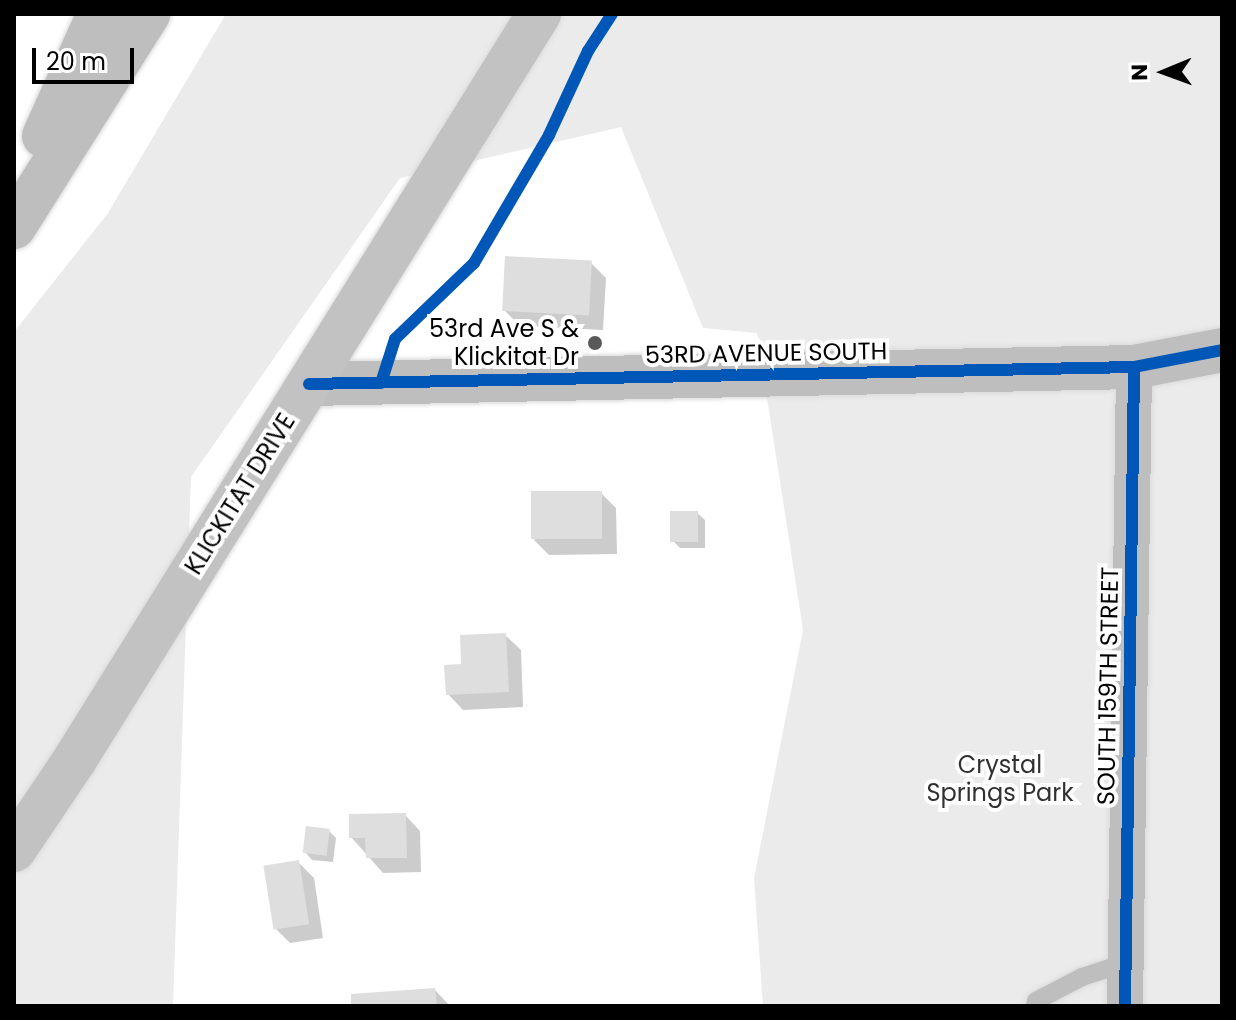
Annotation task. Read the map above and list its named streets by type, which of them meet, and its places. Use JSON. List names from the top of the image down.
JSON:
{
  "streets": {
    "main road": ["53RD AVENUE SOUTH", "KLICKITAT DRIVE"],
    "street": ["SOUTH 159TH STREET"]
  },
  "crossings": [
    ["53RD AVENUE SOUTH", "KLICKITAT DRIVE"],
    ["53RD AVENUE SOUTH", "SOUTH 159TH STREET"]
  ],
  "parks": ["Crystal Springs Park"],
  "places": ["53rd Ave S & Klickitat Dr"],
  "scale_bar": "20 m",
  "north": "left"
}
